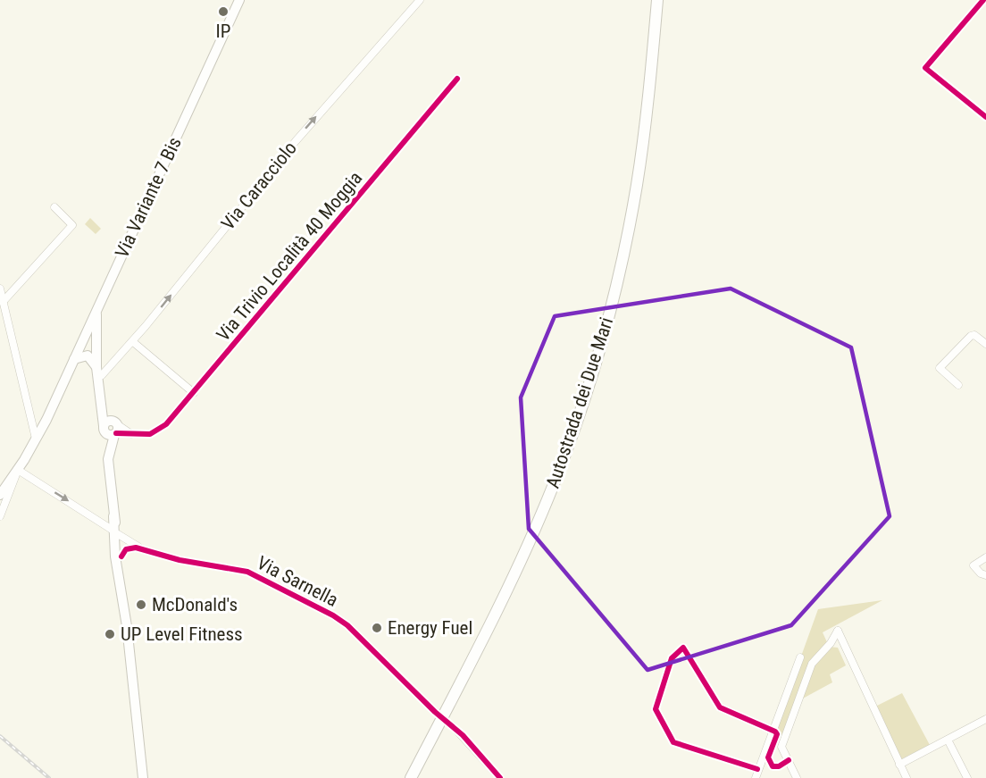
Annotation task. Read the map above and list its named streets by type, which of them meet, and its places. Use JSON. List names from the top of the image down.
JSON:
{
  "streets": {
    "highway": ["Autostrada dei Due Mari"],
    "main road": ["Via Variante 7 Bis"],
    "street": ["Via Caracciolo", "Via Trivio Località 40 Moggia", "Via Sarnella"]
  },
  "crossings": [
    ["Via Caracciolo", "Via Variante 7 Bis"],
    ["Via Caracciolo", "Via Trivio Località 40 Moggia"],
    ["Via Variante 7 Bis", "Via Trivio Località 40 Moggia"],
    ["Via Variante 7 Bis", "Via Sarnella"]
  ],
  "one_way": ["Via Caracciolo"],
  "places": [
    "IP",
    "McDonald's",
    "Energy Fuel",
    "UP Level Fitness"
  ]
}
